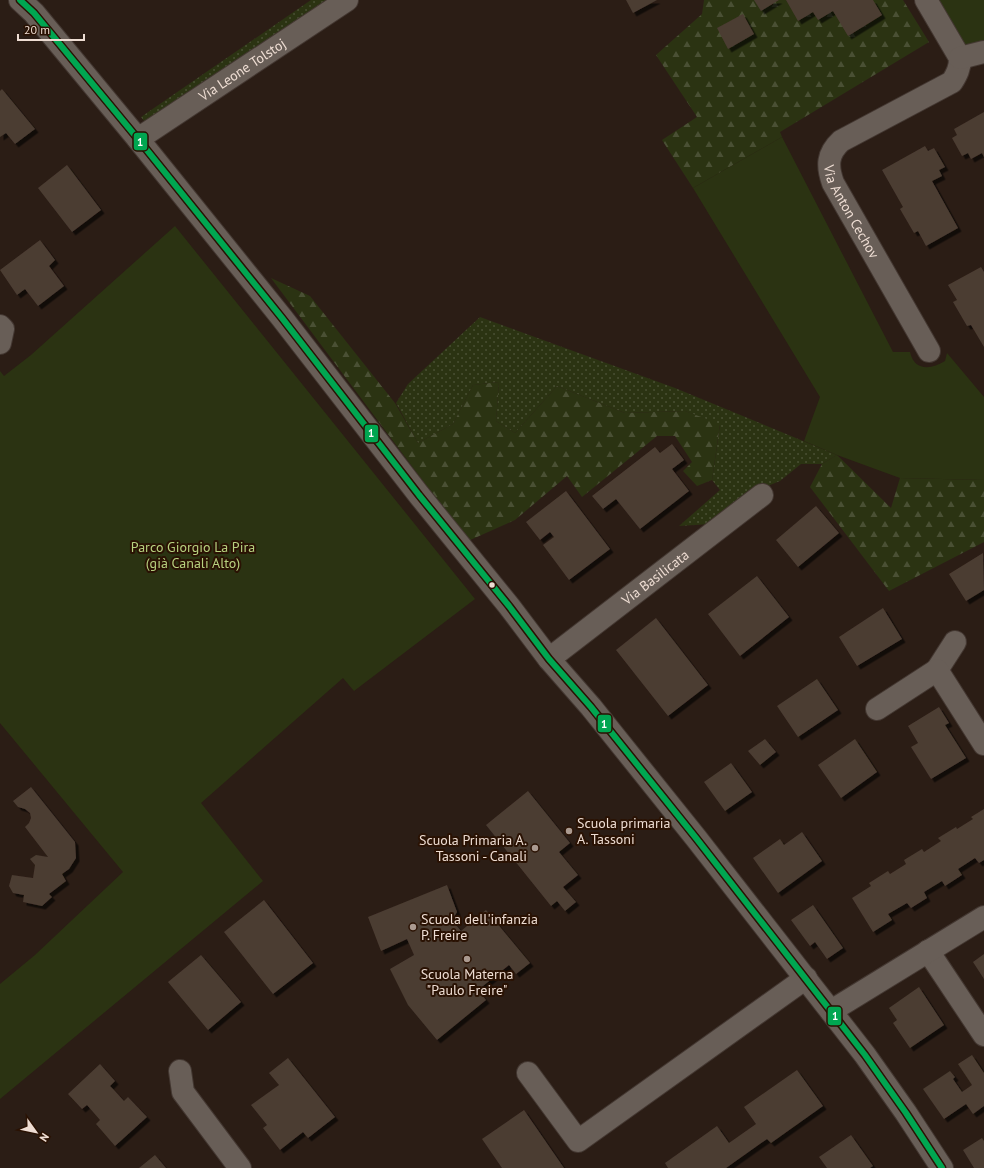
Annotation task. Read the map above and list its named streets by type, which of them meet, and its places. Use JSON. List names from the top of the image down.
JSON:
{
  "streets": {
    "street": ["Via Leone Tolstoj", "Via Anton Cechov", "Via Basilicata"]
  },
  "parks": ["Parco Giorgio La Pira (già Canali Alto)"],
  "places": [
    "Scuola primaria A. Tassoni",
    "Scuola Primaria A. Tassoni - Canali",
    "Scuola dell'infanzia P. Freire",
    "Scuola Materna \"Paulo Freire\""
  ],
  "lines": ["transit line 1"],
  "scale_bar": "20 m",
  "north": "bottom right"
}
